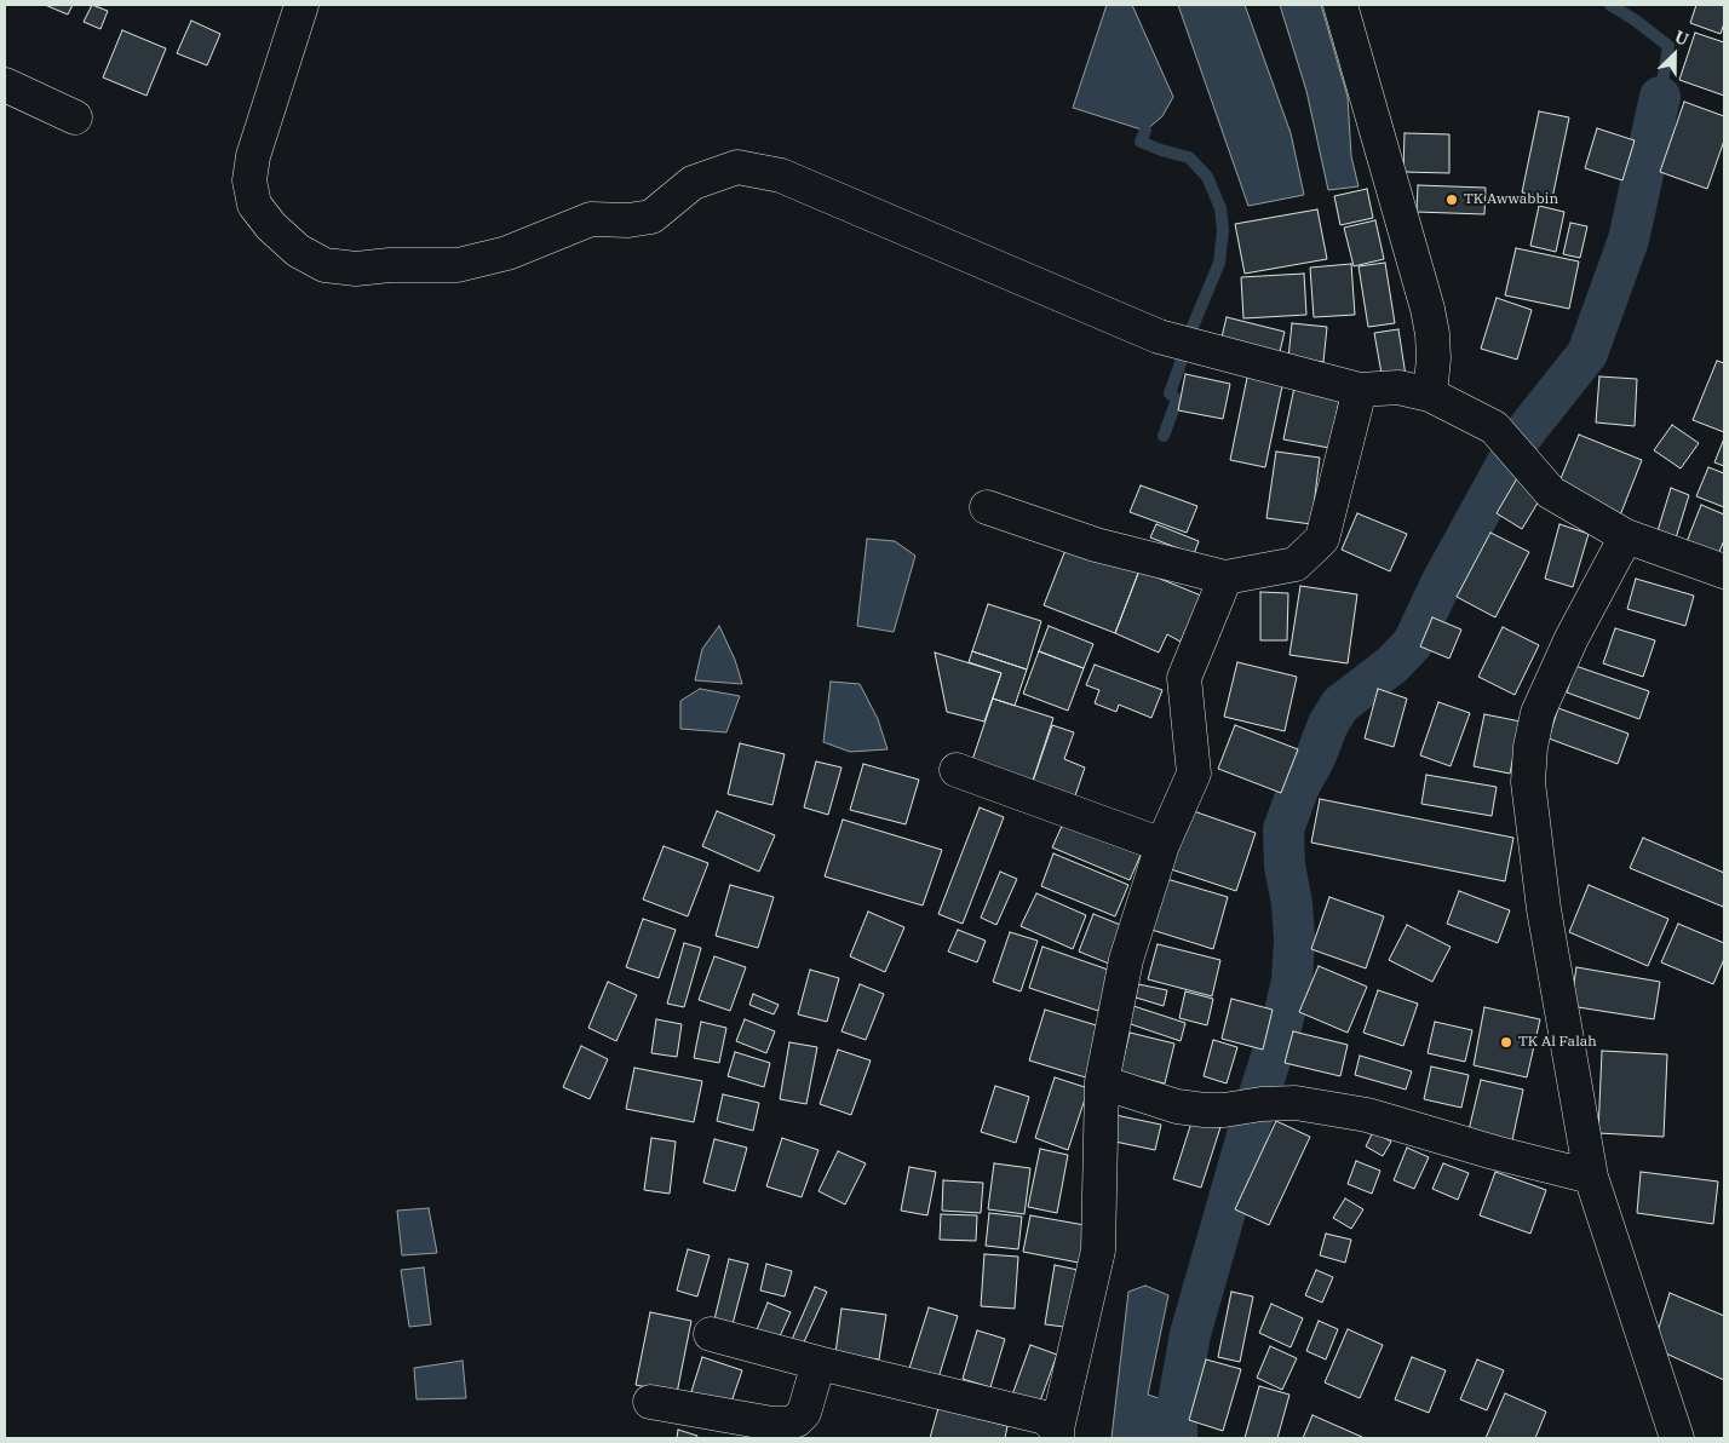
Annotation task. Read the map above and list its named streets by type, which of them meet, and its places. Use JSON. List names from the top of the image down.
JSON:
{
  "places": ["TK Awwabbin", "TK Al Falah"],
  "north": "top right"
}
